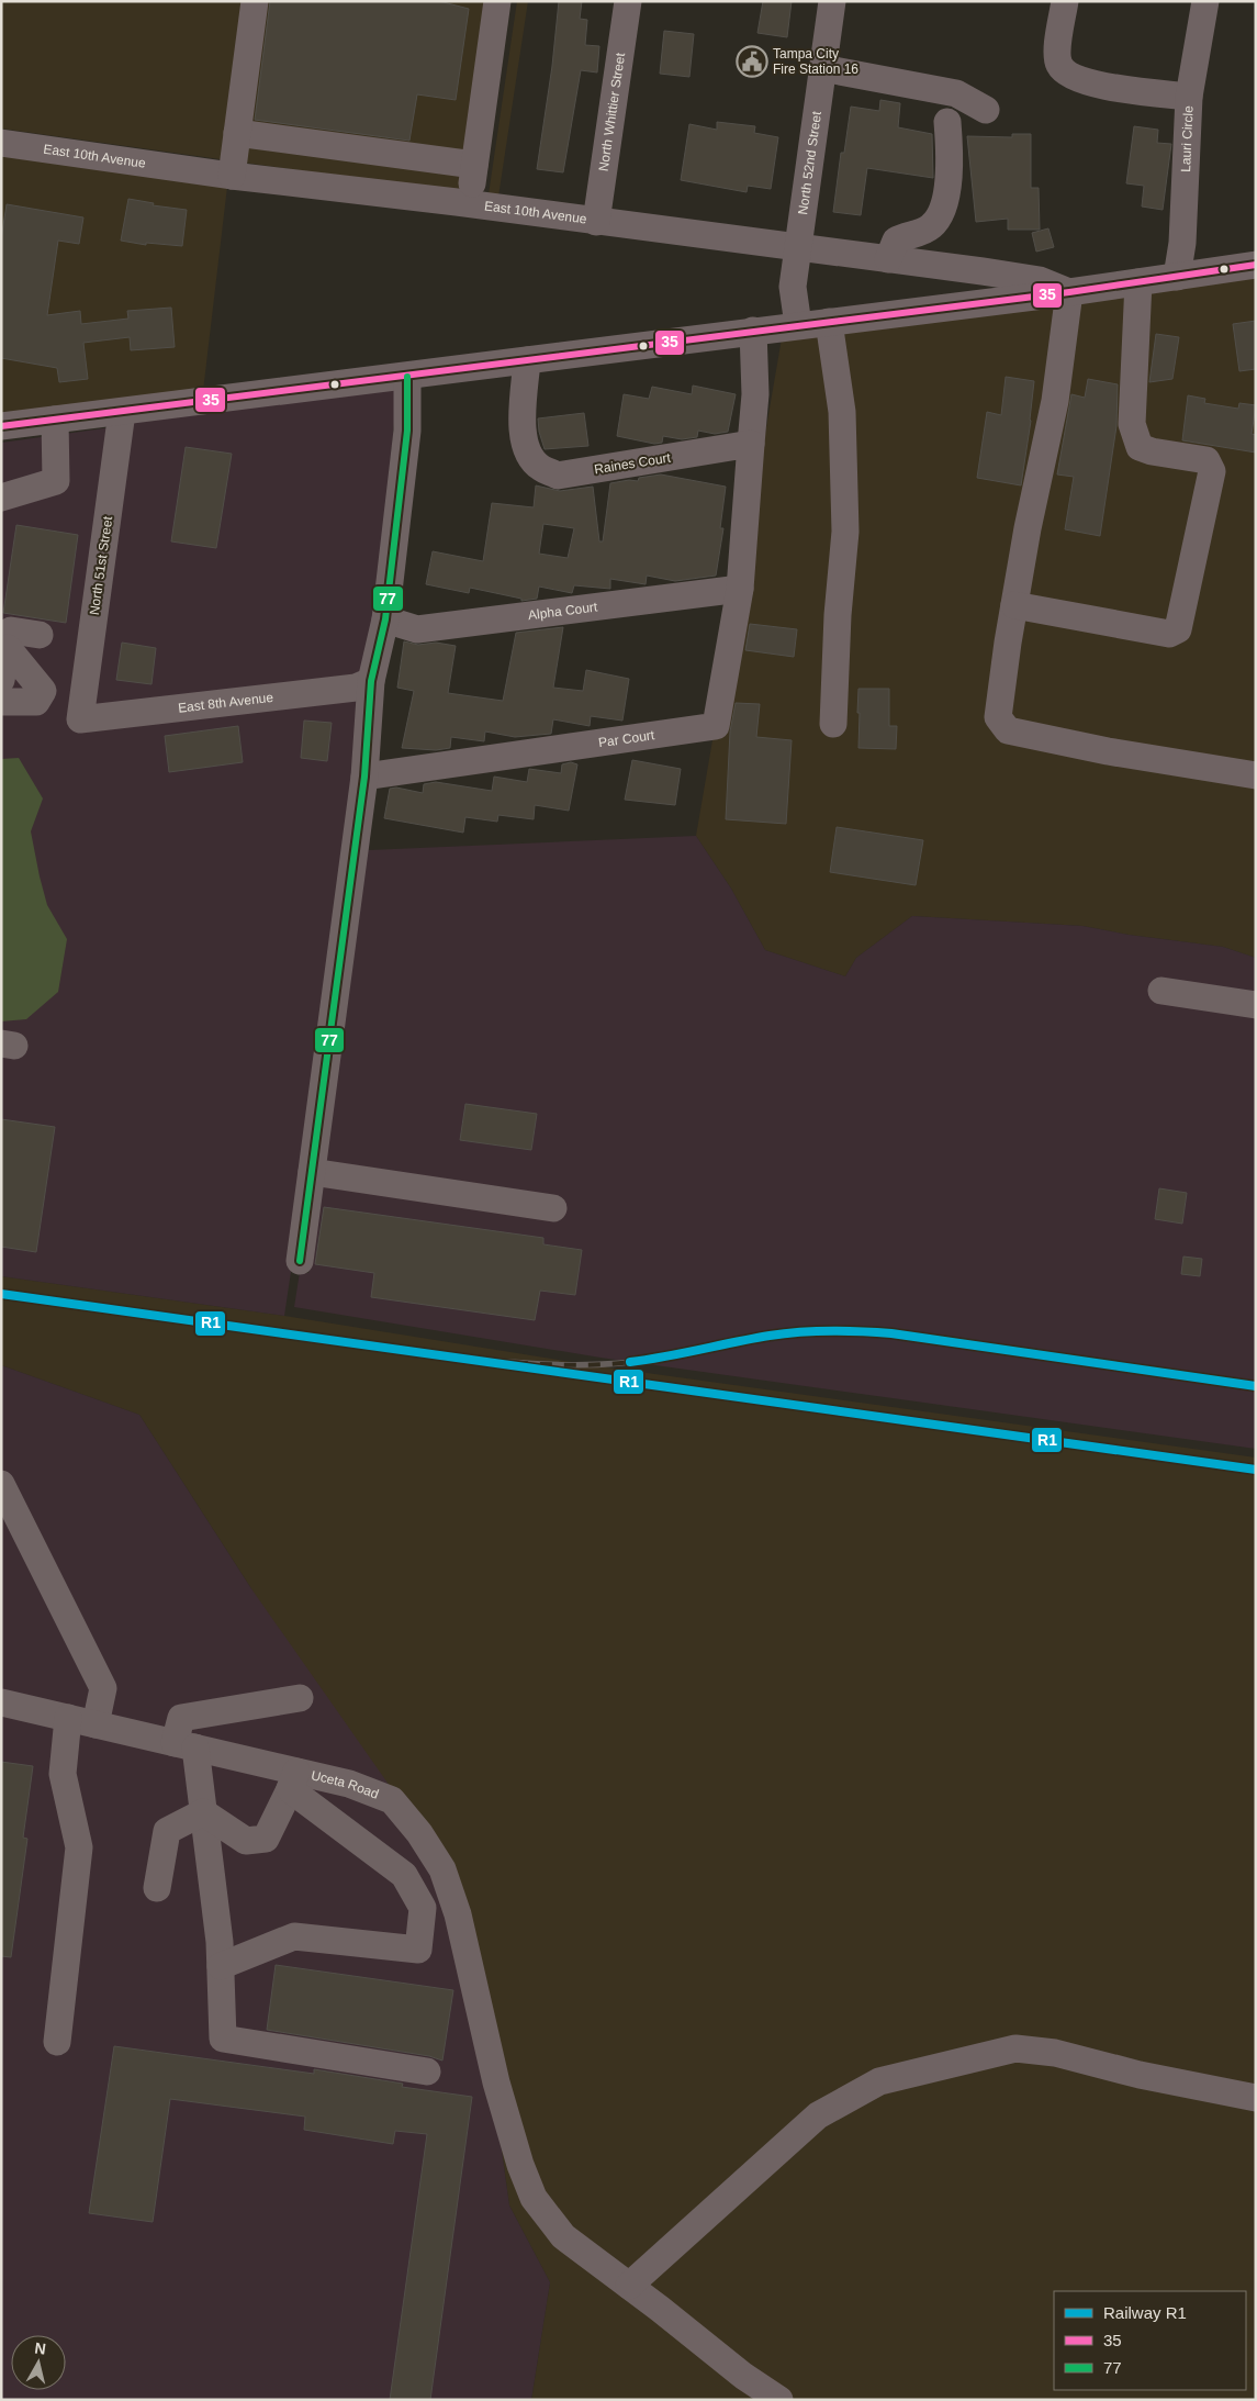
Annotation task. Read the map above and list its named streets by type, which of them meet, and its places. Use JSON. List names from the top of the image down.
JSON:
{
  "streets": {
    "street": [
      "North Whittier Street",
      "Lauri Circle",
      "East 10th Avenue",
      "North 52nd Street",
      "Raines Court",
      "North 51st Street",
      "Alpha Court",
      "East 8th Avenue",
      "Par Court",
      "Uceta Road"
    ]
  },
  "crossings": [
    ["North Whittier Street", "East 10th Avenue"],
    ["East 10th Avenue", "North 52nd Street"],
    ["Raines Court", "Par Court"],
    ["North 51st Street", "East 8th Avenue"],
    ["Alpha Court", "Par Court"]
  ],
  "places": {
    "public building": ["Tampa City Fire Station 16"]
  },
  "lines": ["transit line 35", "transit line 77", "rail line R1"],
  "legend": ["Railway R1", "35", "77"],
  "north": "top"
}
